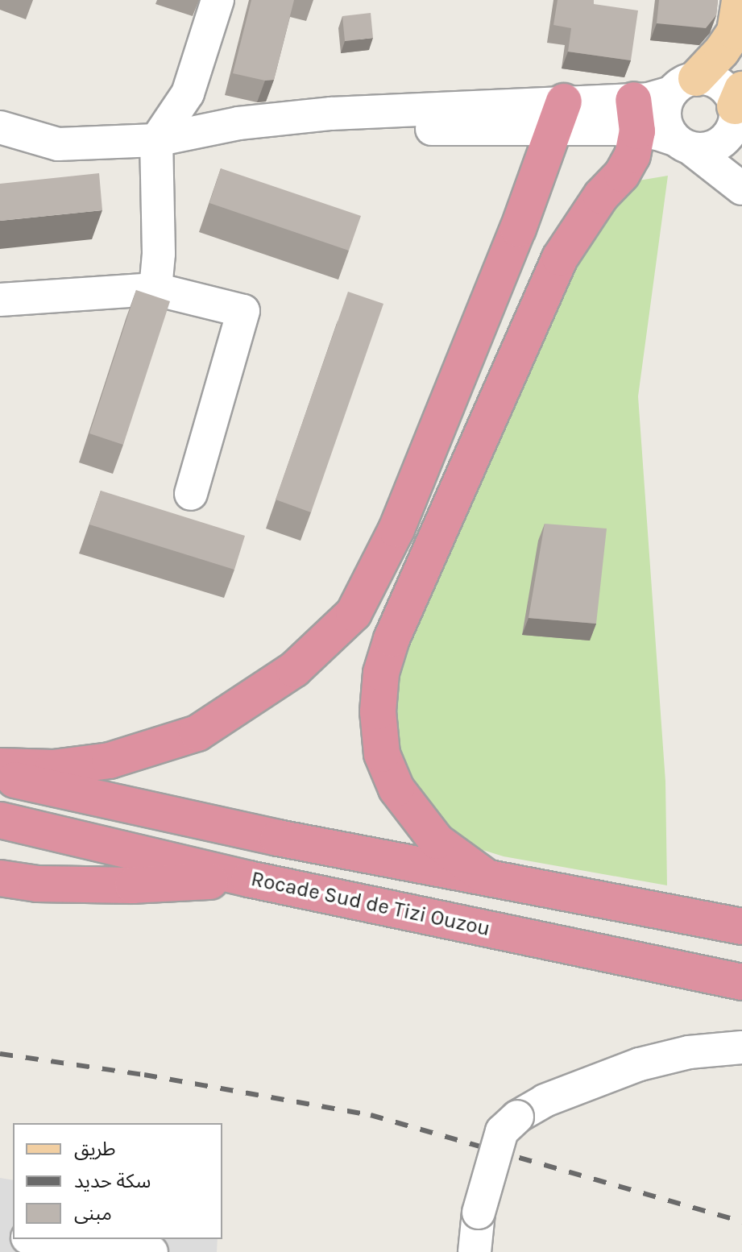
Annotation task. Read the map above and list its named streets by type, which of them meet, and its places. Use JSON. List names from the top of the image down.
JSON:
{
  "streets": {
    "highway": ["Rocade Sud de Tizi Ouzou"]
  },
  "legend": ["طريق", "سكة حديد", "مبنى"]
}
